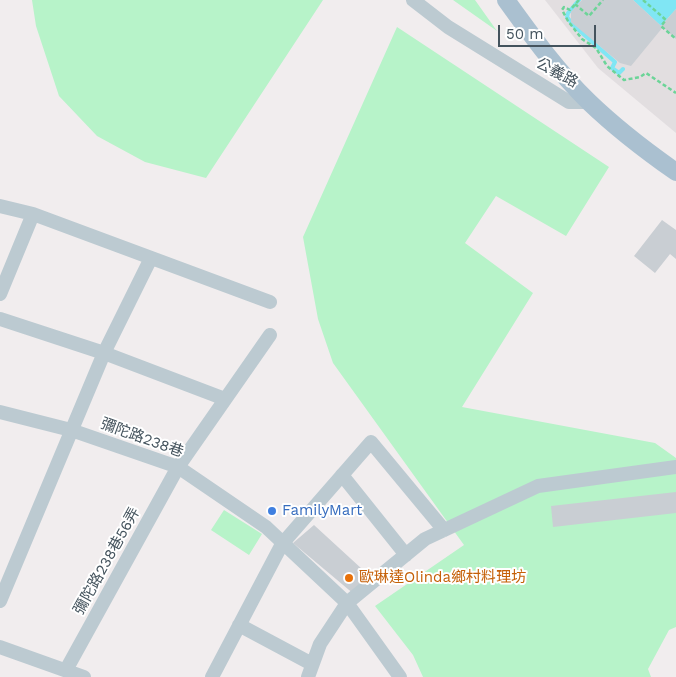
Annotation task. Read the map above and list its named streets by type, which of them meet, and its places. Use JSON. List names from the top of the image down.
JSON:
{
  "streets": {
    "street": ["公義路", "彌陀路238巷", "彌陀路238巷56弄"]
  },
  "crossings": [
    ["彌陀路238巷", "彌陀路238巷56弄"]
  ],
  "places": ["FamilyMart", "歐琳達Olinda鄉村料理坊"],
  "scale_bar": "50 m"
}
